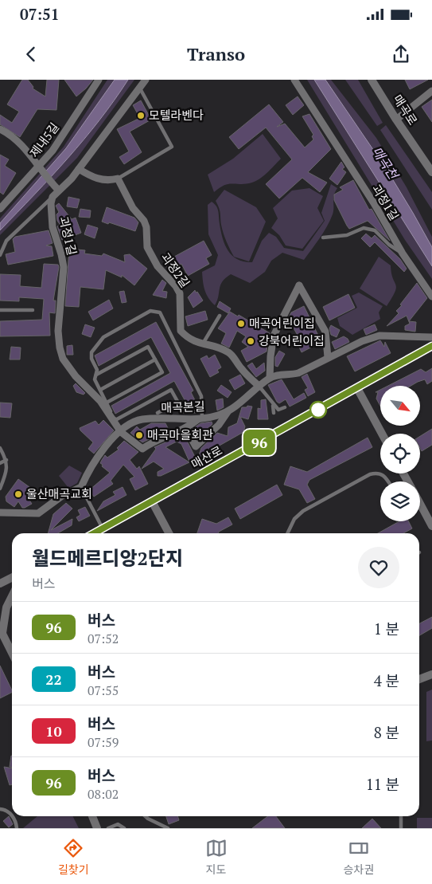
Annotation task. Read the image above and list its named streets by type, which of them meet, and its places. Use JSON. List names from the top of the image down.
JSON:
{
  "streets": {
    "street": [
      "매곡로",
      "제내5길",
      "괴정1길",
      "괴정2길",
      "매곡본길",
      "매산로"
    ]
  },
  "crossings": [
    ["괴정1길", "매곡본길"],
    ["괴정2길", "매곡본길"]
  ],
  "water": ["매곡천"],
  "places": [
    "모텔라벤다",
    "매곡어린이집",
    "강북어린이집",
    "매곡마을회관",
    "울산매곡교회"
  ],
  "lines": ["bus line 96"],
  "north": "bottom right",
  "page": {
    "status": "07:51",
    "header": "Transo",
    "on_map": "96",
    "heading": ["월드메르디앙2단지", "버스"],
    "list": [
      {
        "mark": "96",
        "name": "버스",
        "note": "07:52",
        "value": "1 분"
      },
      {
        "mark": "22",
        "name": "버스",
        "note": "07:55",
        "value": "4 분"
      },
      {
        "mark": "10",
        "name": "버스",
        "note": "07:59",
        "value": "8 분"
      },
      {
        "mark": "96",
        "name": "버스",
        "note": "08:02",
        "value": "11 분"
      }
    ],
    "tabs": ["길찾기", "지도", "승차권"]
  }
}
